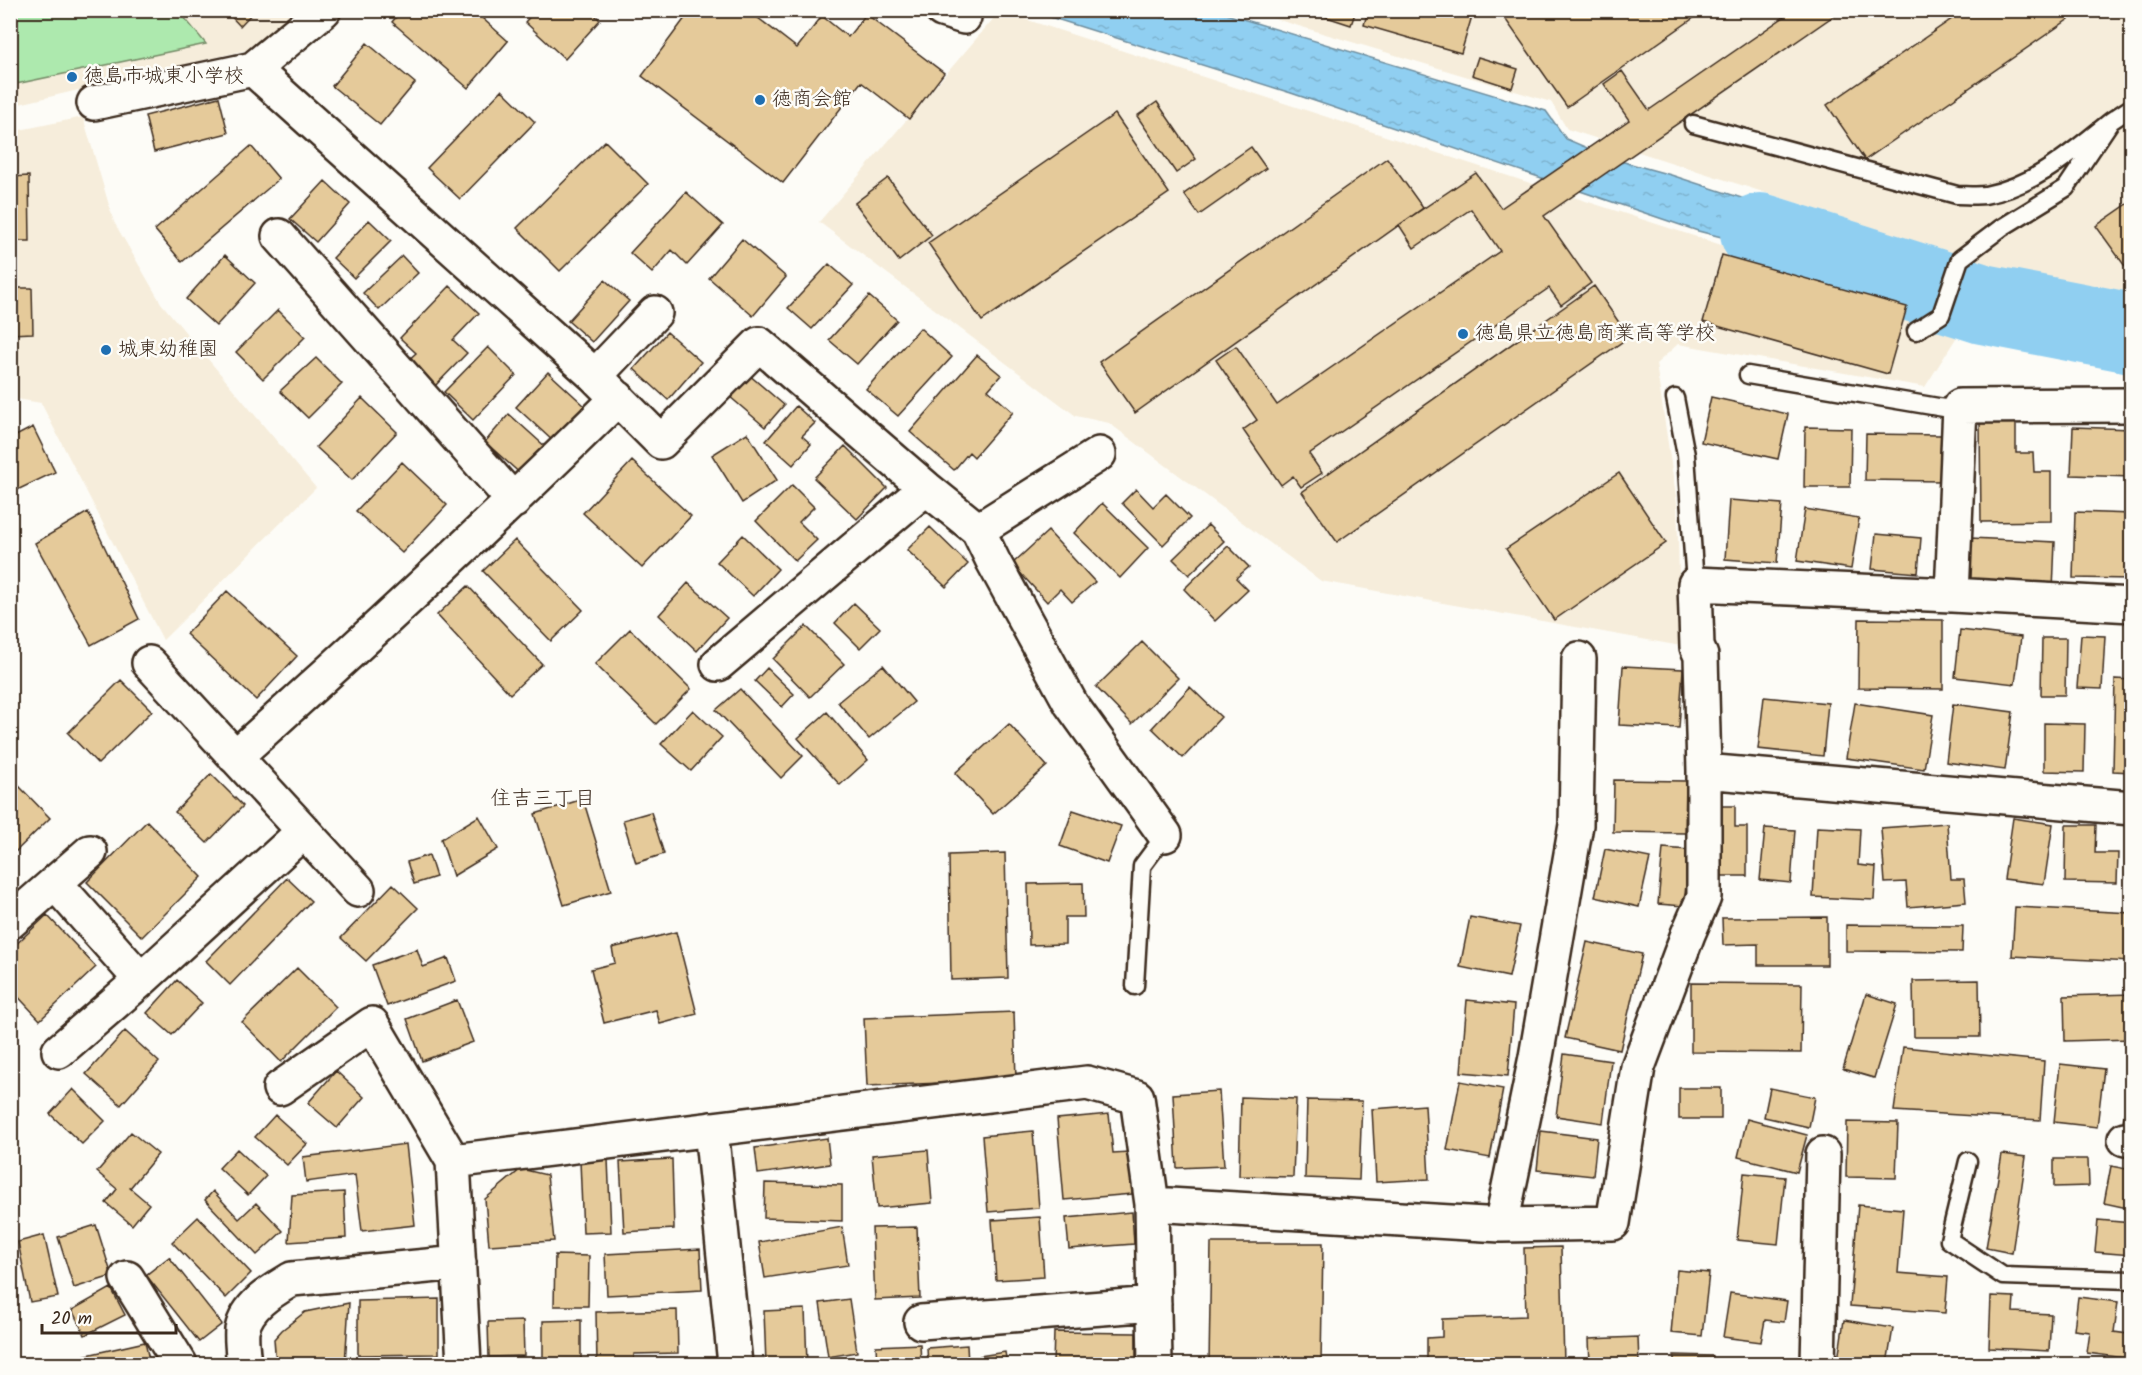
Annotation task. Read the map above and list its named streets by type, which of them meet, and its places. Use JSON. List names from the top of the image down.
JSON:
{
  "districts": ["住吉三丁目"],
  "places": [
    "徳島市城東小学校",
    "徳商会館",
    "徳島県立徳島商業高等学校",
    "城東幼稚園"
  ],
  "scale_bar": "20 m"
}
